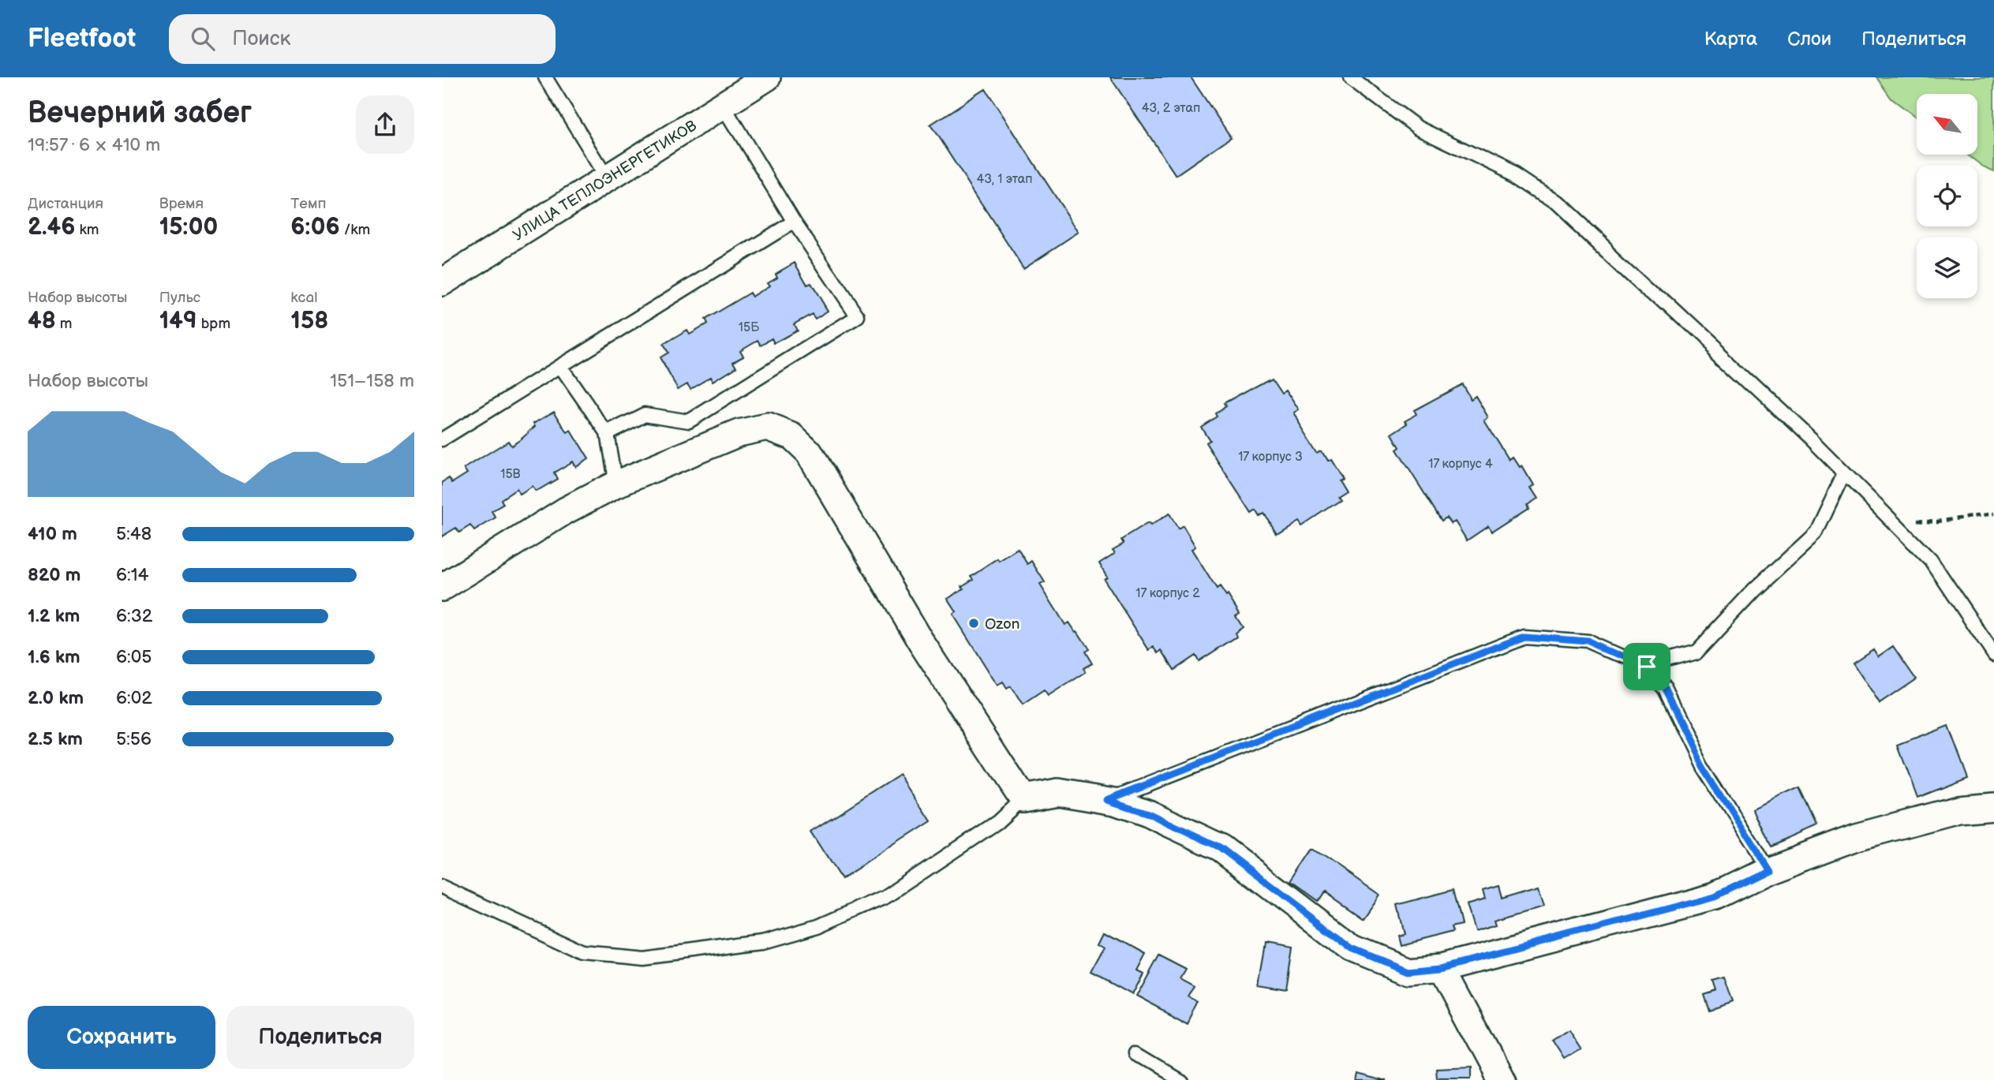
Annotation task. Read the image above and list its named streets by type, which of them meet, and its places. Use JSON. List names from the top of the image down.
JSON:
{
  "streets": {
    "street": ["УЛИЦА ТЕПЛОЭНЕРГЕТИКОВ"]
  },
  "places": ["Ozon"],
  "house_numbers": [
    "43, 2 этап",
    "43, 1 этап",
    "15Б",
    "17 корпус 3",
    "17 корпус 4",
    "15В",
    "17 корпус 2"
  ],
  "north": "top left",
  "page": {
    "header": "Fleetfoot",
    "search": "Поиск",
    "nav": ["Карта", "Слои", "Поделиться"],
    "heading": ["Вечерний забег", "19:57 · 6 × 410 m"],
    "stats": [
      ["Дистанция", "2.46 km"],
      ["Время", "15:00"],
      ["Темп", "6:06 /km"],
      ["Набор высоты", "48 m"],
      ["Пульс", "149 bpm"],
      ["kcal", "158"]
    ],
    "chart": ["Набор высоты", "151–158 m"],
    "list": [
      {
        "name": "410 m",
        "note": "5:48"
      },
      {
        "name": "820 m",
        "note": "6:14"
      },
      {
        "name": "1.2 km",
        "note": "6:32"
      },
      {
        "name": "1.6 km",
        "note": "6:05"
      },
      {
        "name": "2.0 km",
        "note": "6:02"
      },
      {
        "name": "2.5 km",
        "note": "5:56"
      }
    ],
    "buttons": ["Сохранить", "Поделиться"]
  }
}
